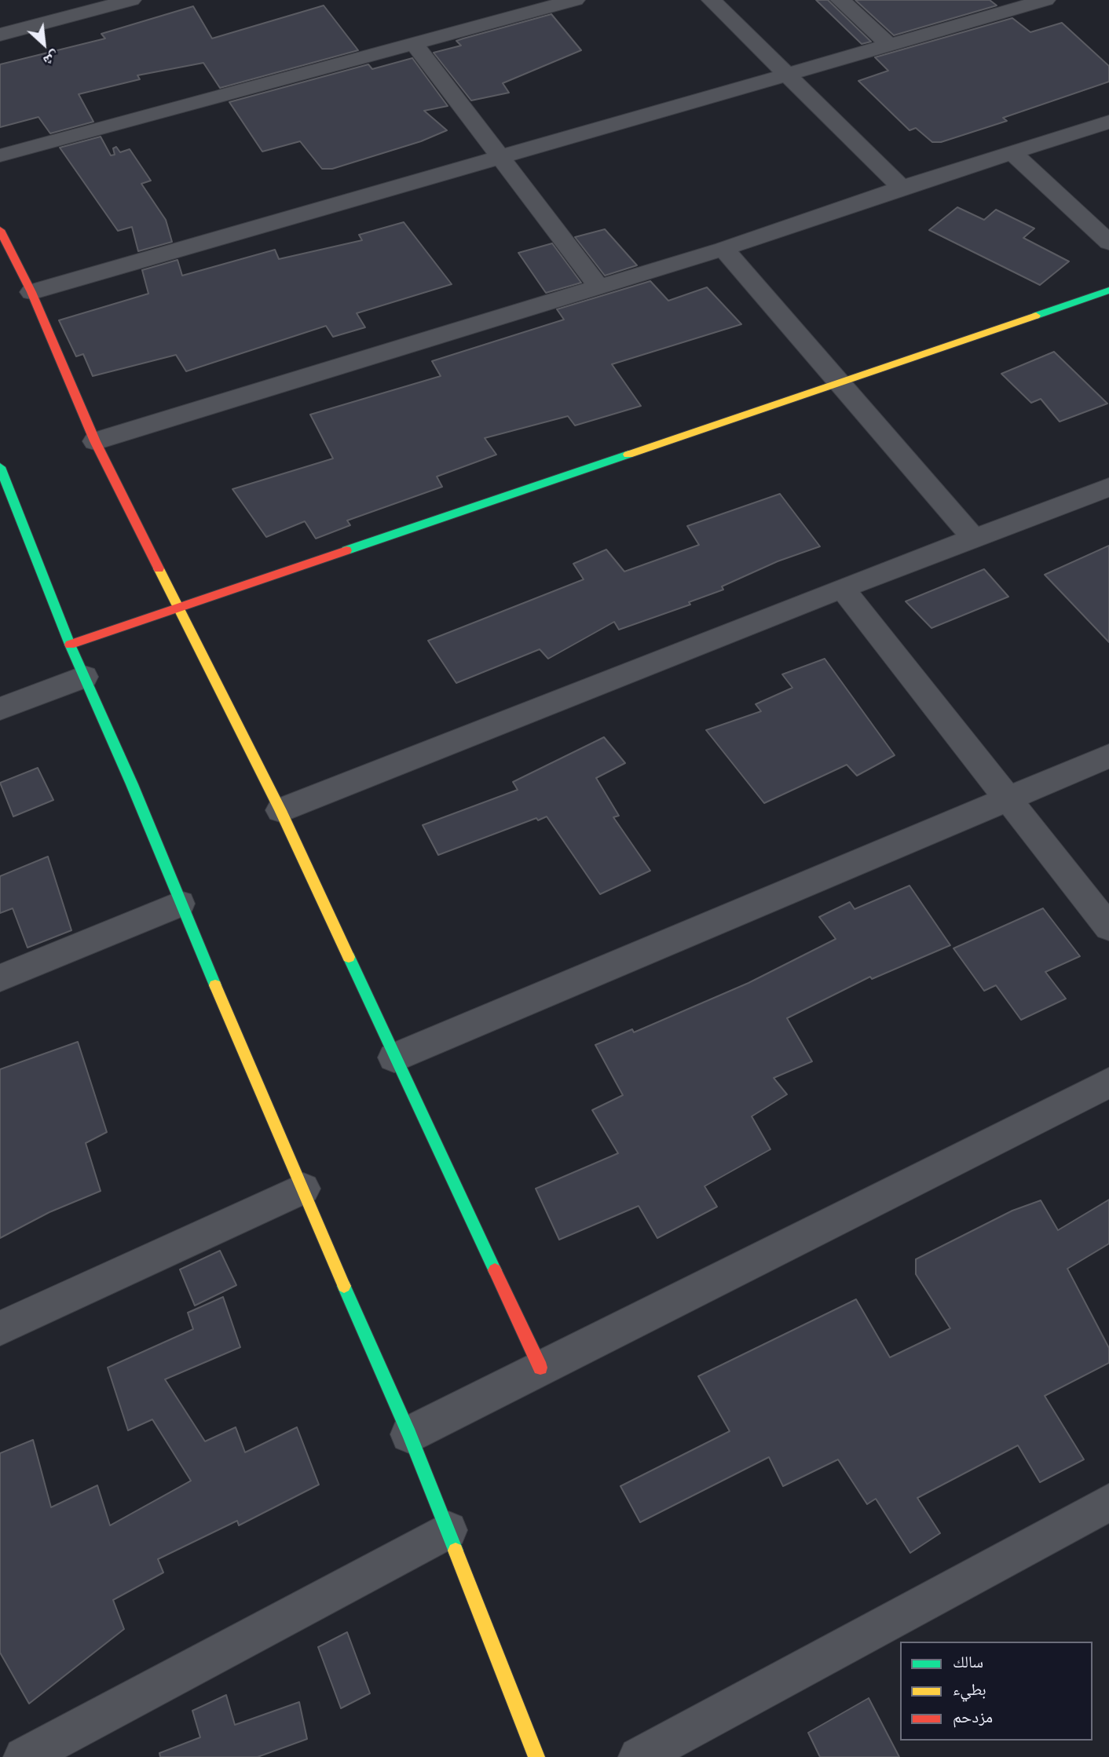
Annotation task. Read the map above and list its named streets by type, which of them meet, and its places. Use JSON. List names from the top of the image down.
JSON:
{
  "legend": ["سالك", "بطيء", "مزدحم"],
  "north": "bottom right"
}
